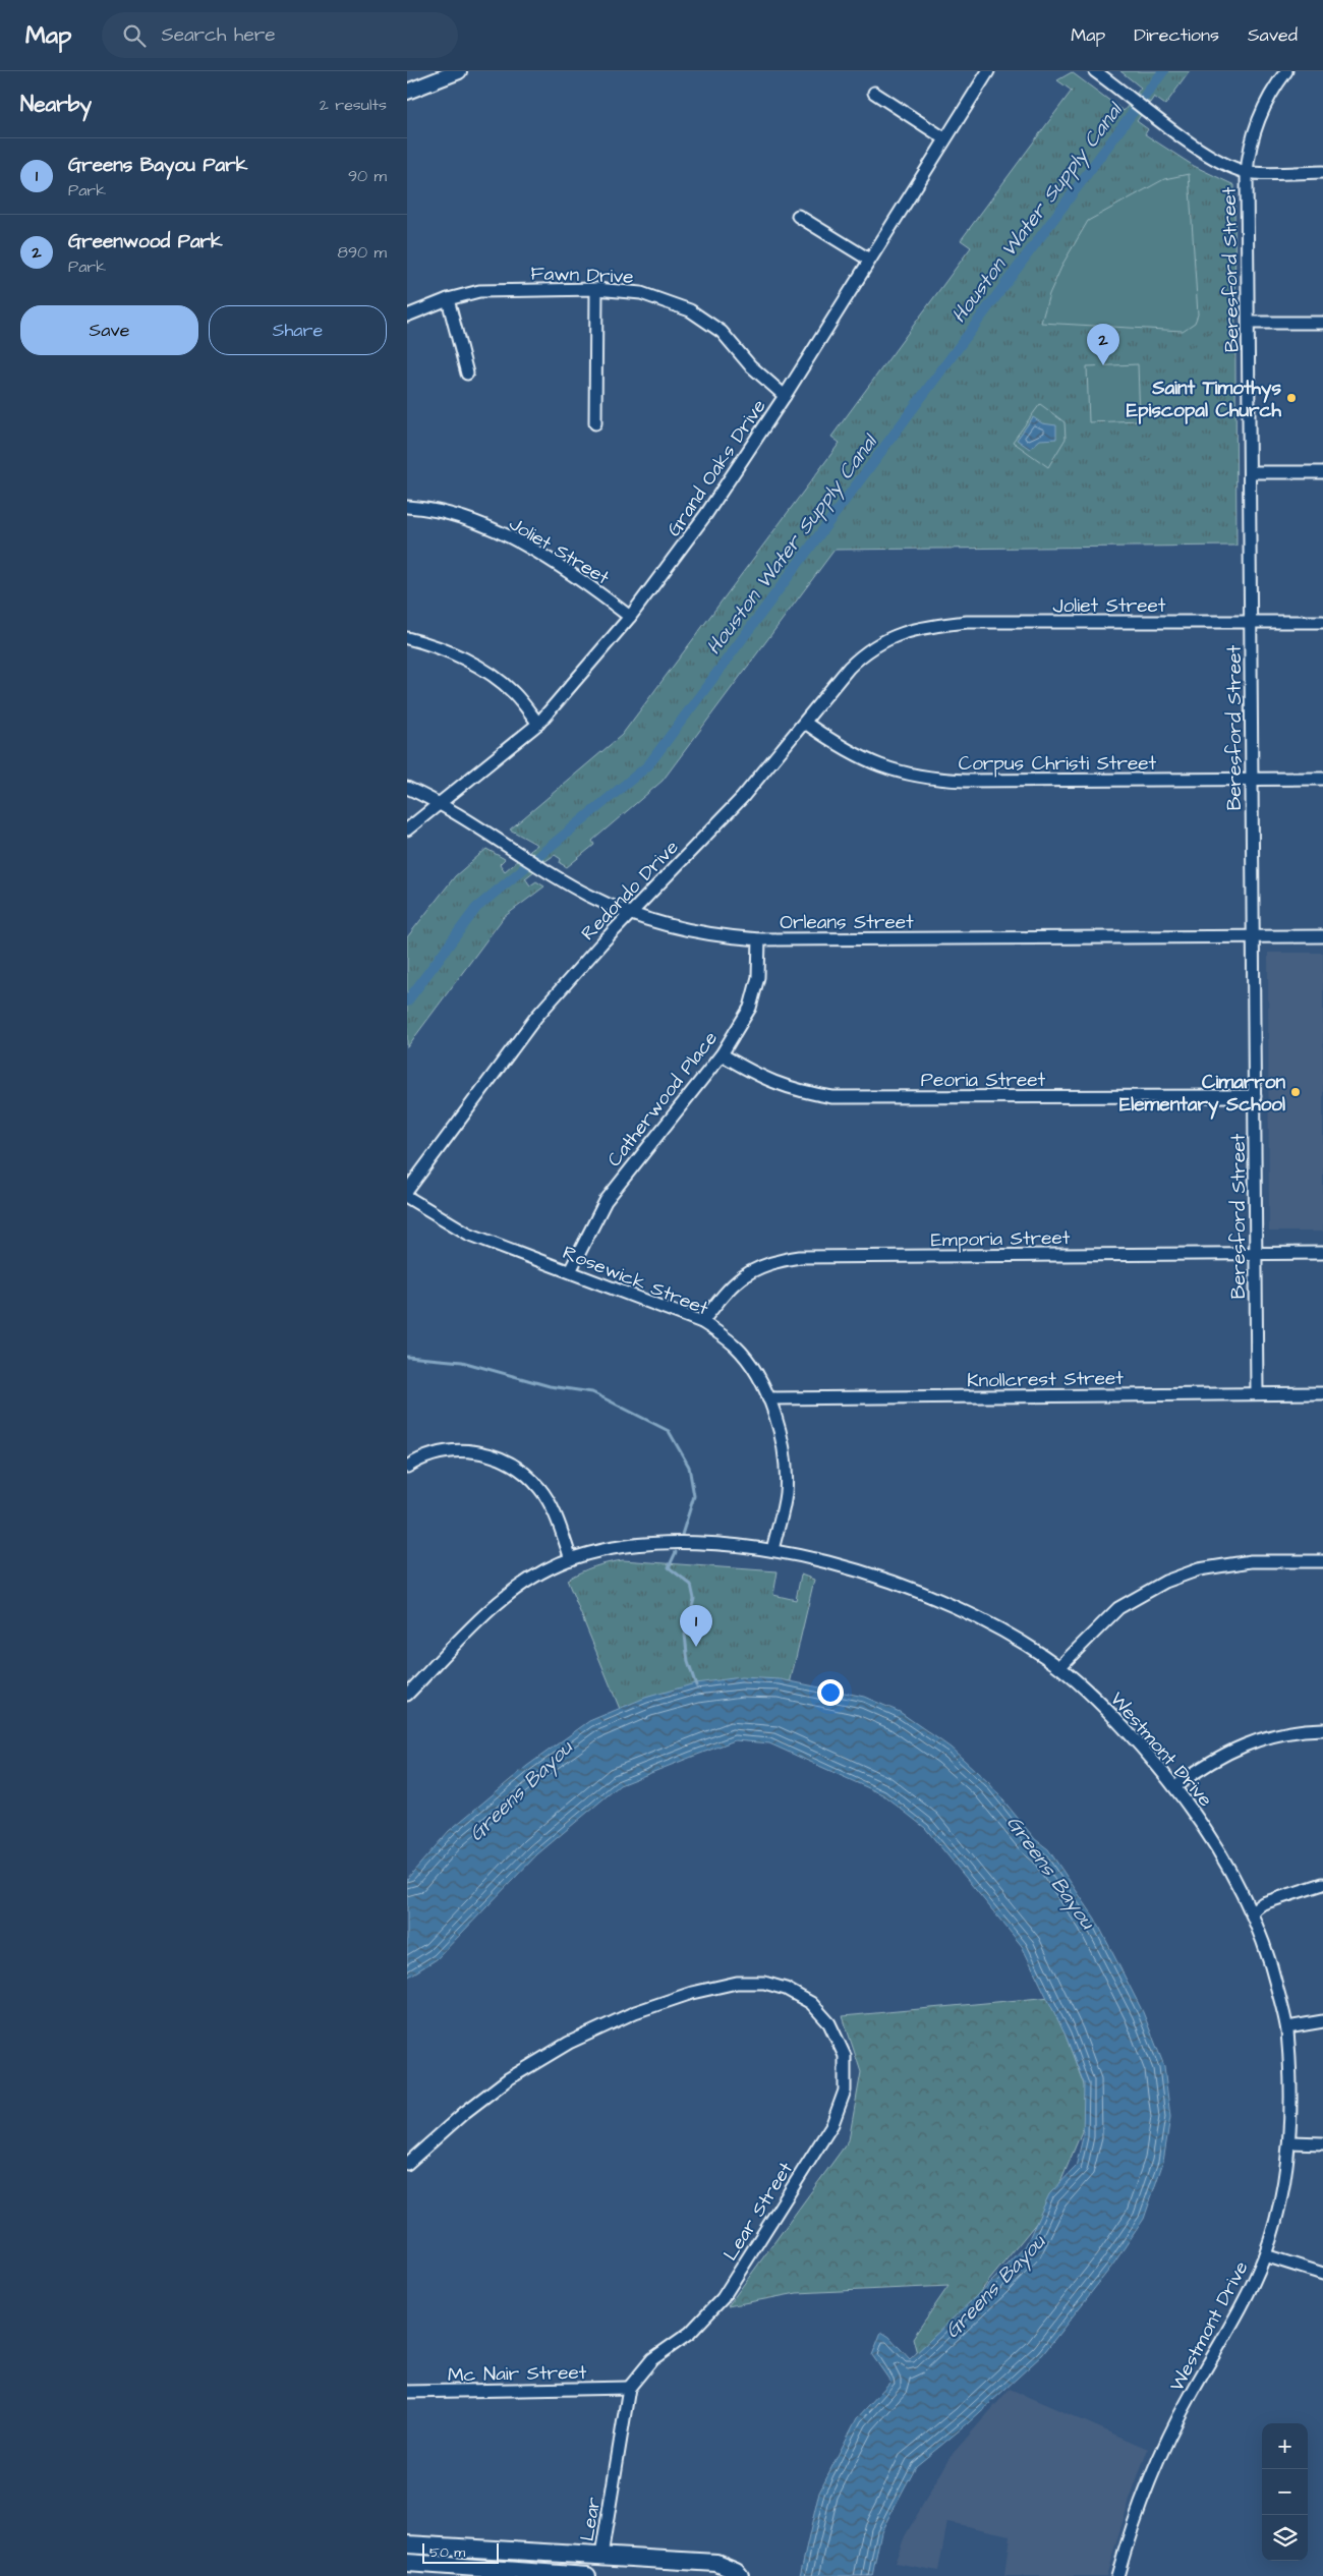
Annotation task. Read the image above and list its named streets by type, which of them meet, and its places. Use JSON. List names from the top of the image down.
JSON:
{
  "streets": {
    "street": [
      "Beresford Street",
      "Fawn Drive",
      "Grand Oaks Drive",
      "Joliet Street",
      "Corpus Christi Street",
      "Redondo Drive",
      "Orleans Street",
      "Peoria Street",
      "Catherwood Place",
      "Emporia Street",
      "Rosewick Street",
      "Knollcrest Street",
      "Westmont Drive",
      "Lear Street",
      "Mc Nair Street",
      "Lear"
    ]
  },
  "crossings": [
    ["Beresford Street", "Joliet Street"],
    ["Beresford Street", "Corpus Christi Street"],
    ["Beresford Street", "Orleans Street"],
    ["Beresford Street", "Peoria Street"],
    ["Beresford Street", "Emporia Street"],
    ["Beresford Street", "Knollcrest Street"],
    ["Fawn Drive", "Grand Oaks Drive"],
    ["Grand Oaks Drive", "Joliet Street"],
    ["Grand Oaks Drive", "Orleans Street"],
    ["Joliet Street", "Redondo Drive"],
    ["Corpus Christi Street", "Redondo Drive"],
    ["Redondo Drive", "Orleans Street"],
    ["Orleans Street", "Catherwood Place"],
    ["Peoria Street", "Catherwood Place"],
    ["Catherwood Place", "Rosewick Street"],
    ["Emporia Street", "Rosewick Street"],
    ["Rosewick Street", "Knollcrest Street"],
    ["Rosewick Street", "Westmont Drive"],
    ["Lear Street", "Mc Nair Street"],
    ["Lear Street", "Lear"],
    ["Mc Nair Street", "Lear"]
  ],
  "water": ["Houston Water Supply Canal", "Greens Bayou"],
  "places": ["Saint Timothys Episcopal Church", "Cimarron Elementary School"],
  "scale_bar": "50 m",
  "page": {
    "header": "Map",
    "search": "Search here",
    "nav": ["Map", "Directions", "Saved"],
    "heading": ["Nearby", "2 results"],
    "list": [
      {
        "mark": "1",
        "name": "Greens Bayou Park",
        "note": "Park",
        "value": "90 m"
      },
      {
        "mark": "2",
        "name": "Greenwood Park",
        "note": "Park",
        "value": "890 m"
      }
    ],
    "buttons": ["Save", "Share"],
    "pins": ["2", "1"],
    "map_buttons": ["+", "−"],
    "scale": "50 m"
  }
}
